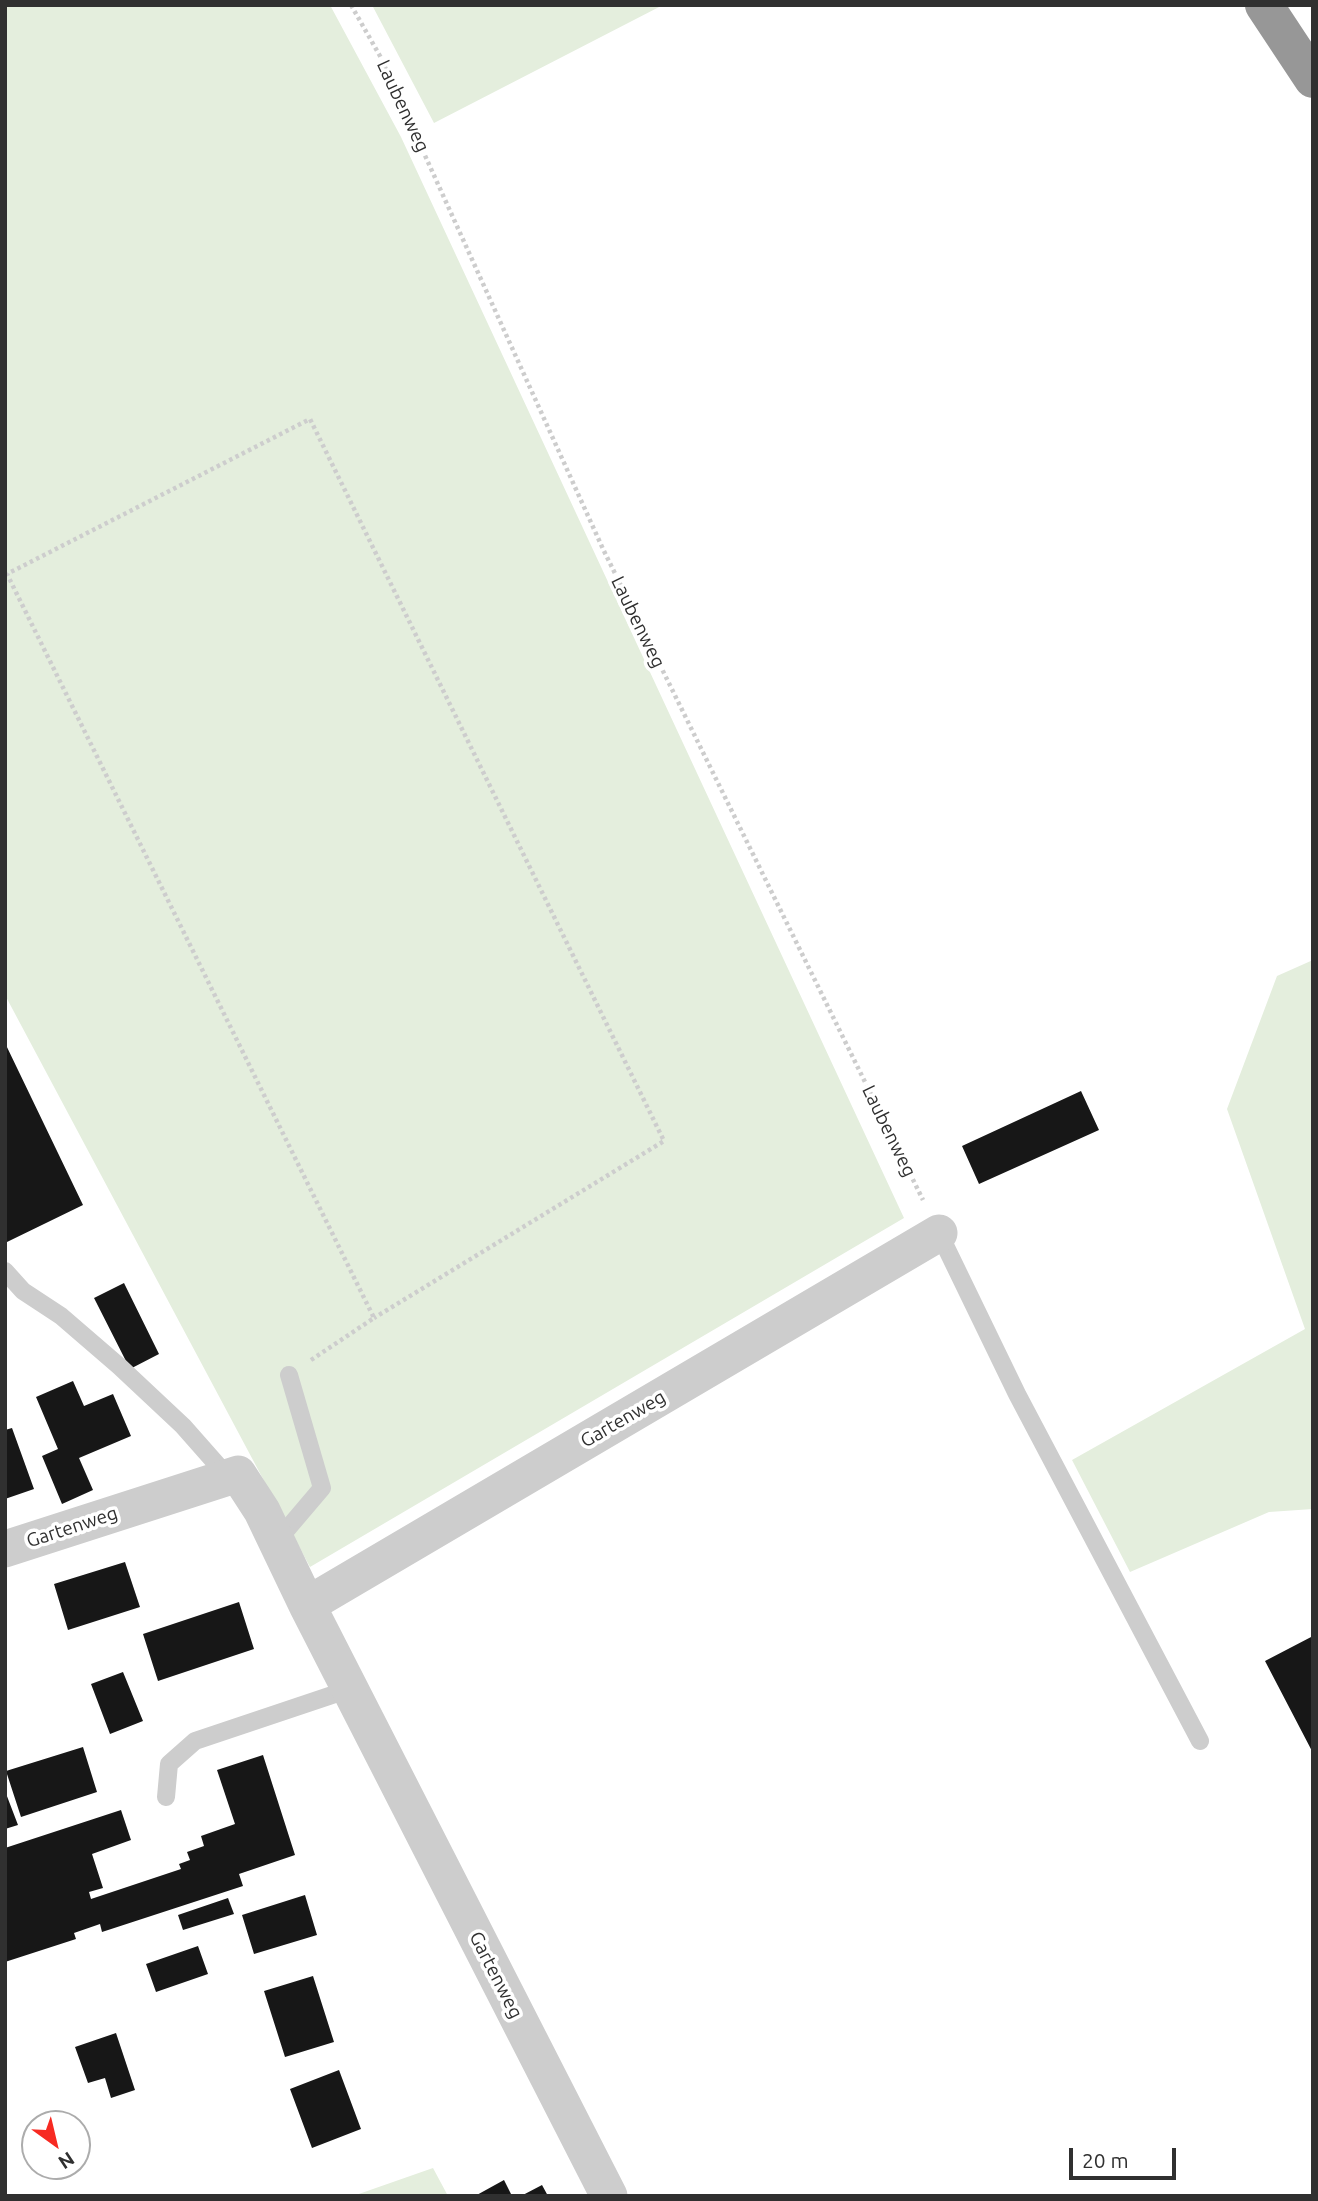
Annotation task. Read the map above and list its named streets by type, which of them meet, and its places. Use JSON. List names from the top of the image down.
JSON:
{
  "streets": {
    "street": ["Gartenweg"],
    "path": ["Laubenweg"]
  },
  "crossings": [
    ["Laubenweg", "Gartenweg"]
  ],
  "scale_bar": "20 m",
  "north": "bottom right"
}
